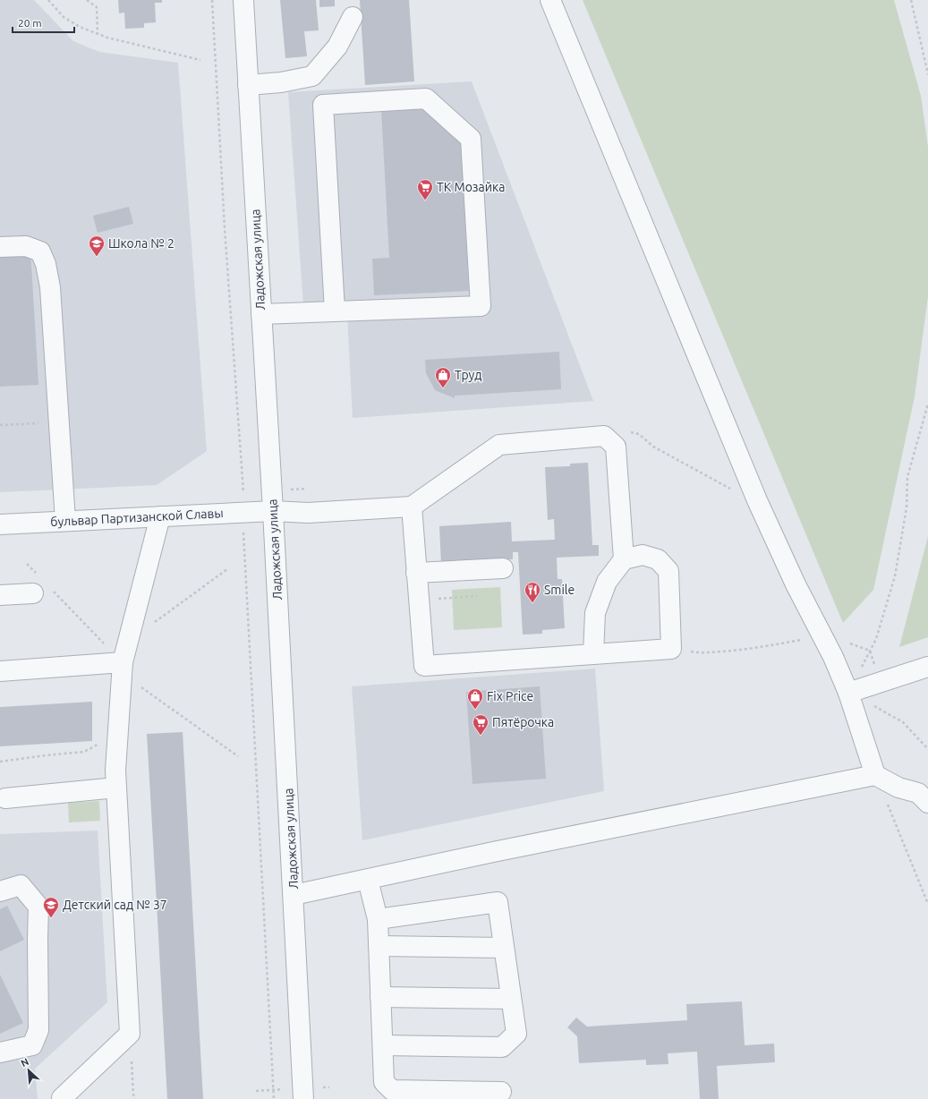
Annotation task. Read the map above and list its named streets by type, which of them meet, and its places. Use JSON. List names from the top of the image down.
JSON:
{
  "streets": {
    "street": ["Ладожская улица", "бульвар Партизанской Славы"]
  },
  "crossings": [
    ["Ладожская улица", "бульвар Партизанской Славы"]
  ],
  "places": {
    "supermarket": ["ТК Мозайка", "Пятёрочка"],
    "school or university": ["Школа № 2", "Детский сад № 37"],
    "shop": ["Труд", "Fix Price"],
    "restaurant": ["Smile"]
  },
  "scale_bar": "20 m",
  "north": "top left"
}
